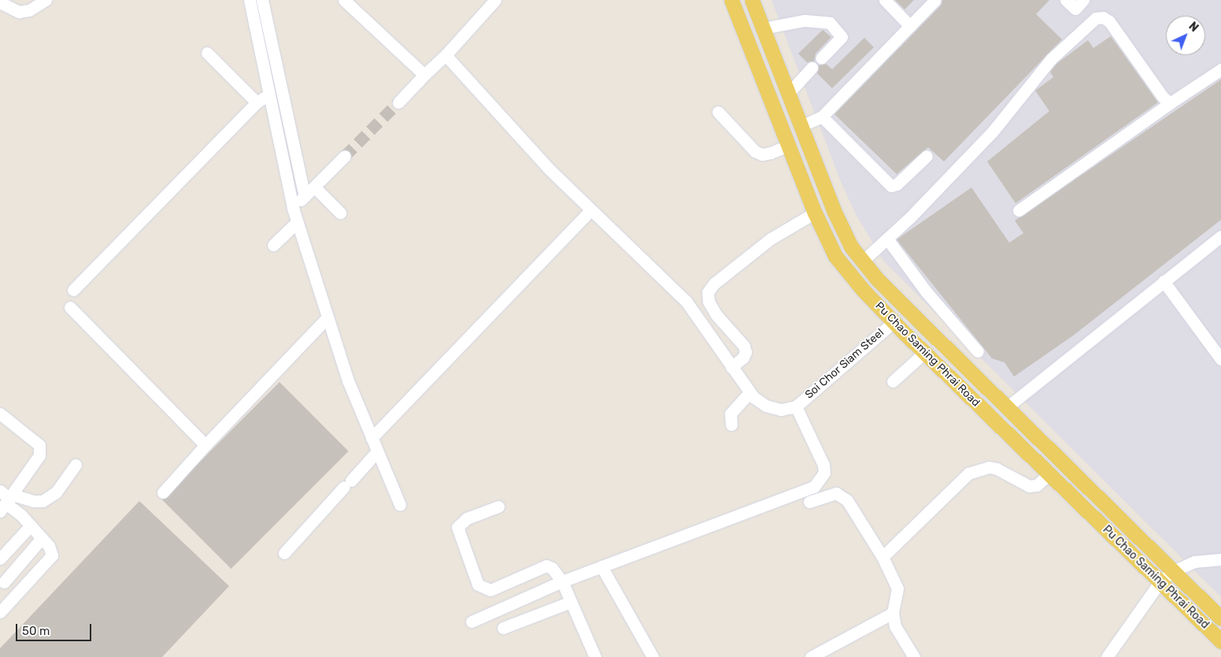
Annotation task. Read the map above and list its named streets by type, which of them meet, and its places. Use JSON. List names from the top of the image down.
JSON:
{
  "streets": {
    "main road": ["Pu Chao Saming Phrai Road"],
    "street": ["Soi Chor Siam Steel"]
  },
  "crossings": [
    ["Pu Chao Saming Phrai Road", "Soi Chor Siam Steel"]
  ],
  "scale_bar": "50 m",
  "north": "top right"
}
